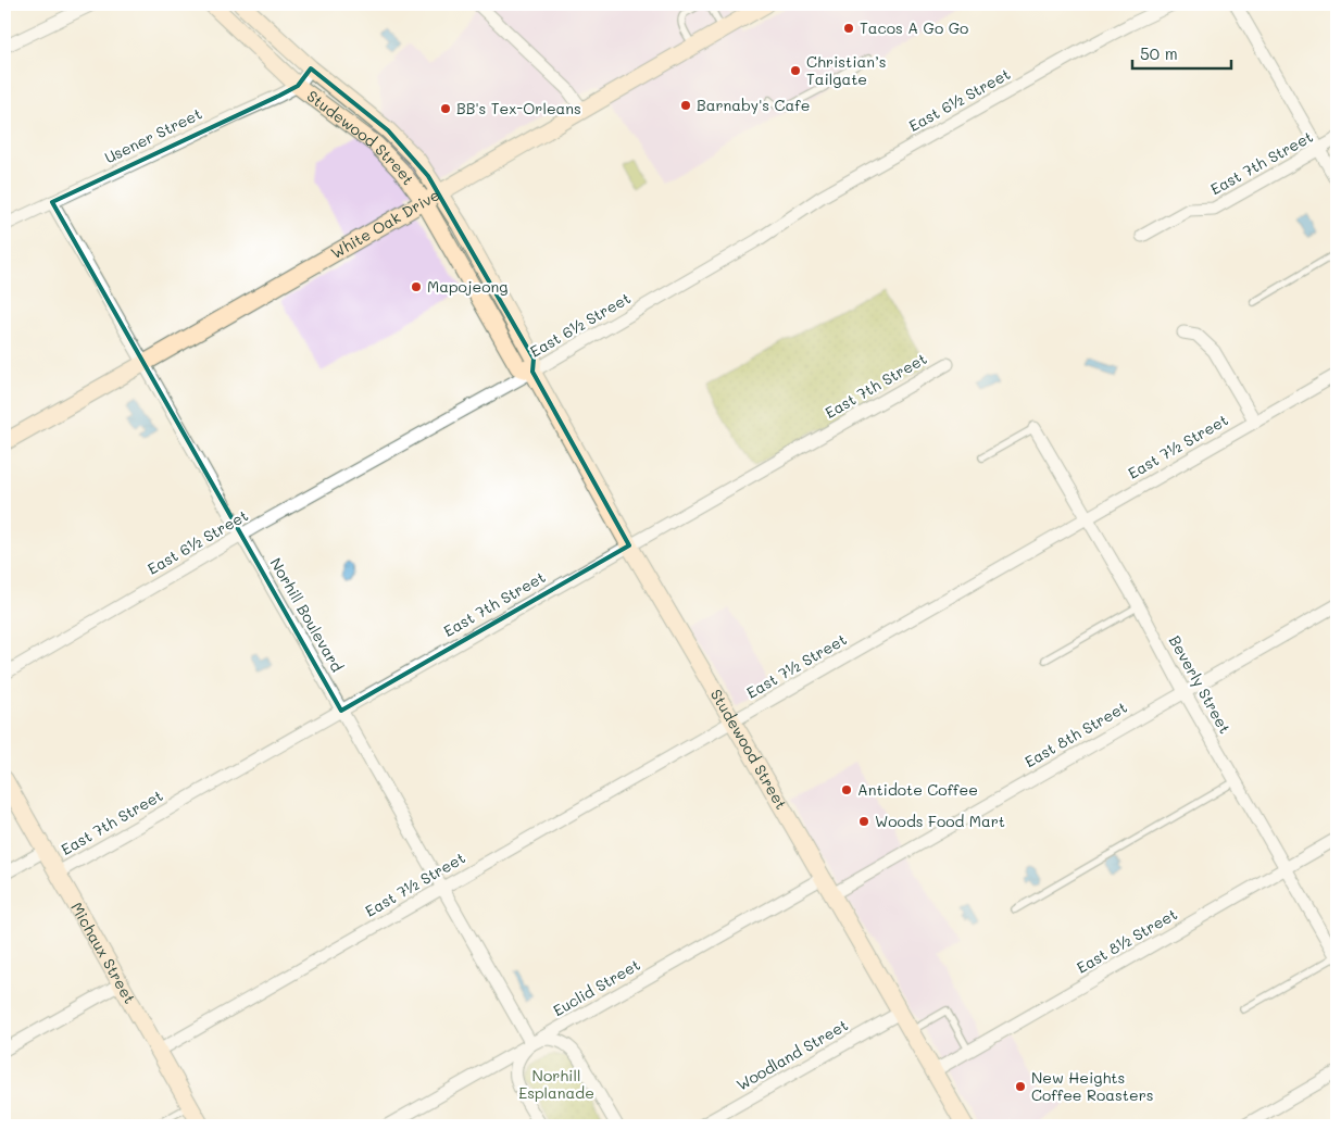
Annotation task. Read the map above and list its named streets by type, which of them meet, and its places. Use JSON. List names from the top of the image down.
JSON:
{
  "streets": {
    "main road": ["Studewood Street", "White Oak Drive", "Michaux Street"],
    "street": [
      "East 6½ Street",
      "Usener Street",
      "East 7th Street",
      "East 7½ Street",
      "Norhill Boulevard",
      "Beverly Street",
      "East 8th Street",
      "East 8½ Street",
      "Euclid Street",
      "Woodland Street"
    ]
  },
  "crossings": [
    ["East 6½ Street", "Studewood Street"],
    ["East 6½ Street", "Norhill Boulevard"],
    ["Usener Street", "Studewood Street"],
    ["Usener Street", "Norhill Boulevard"],
    ["Studewood Street", "East 7th Street"],
    ["Studewood Street", "White Oak Drive"],
    ["Studewood Street", "East 7½ Street"],
    ["Studewood Street", "East 8th Street"],
    ["Studewood Street", "East 8½ Street"],
    ["Studewood Street", "Euclid Street"],
    ["Studewood Street", "Woodland Street"],
    ["East 7th Street", "Norhill Boulevard"],
    ["East 7th Street", "Michaux Street"],
    ["White Oak Drive", "Norhill Boulevard"],
    ["East 7½ Street", "Norhill Boulevard"],
    ["East 7½ Street", "Beverly Street"],
    ["East 7½ Street", "Michaux Street"],
    ["Norhill Boulevard", "Euclid Street"],
    ["Beverly Street", "East 8th Street"],
    ["Beverly Street", "East 8½ Street"]
  ],
  "parks": ["Norhill Esplanade"],
  "places": [
    "Tacos A Go Go",
    "Christian’s Tailgate",
    "Barnaby's Cafe",
    "BB's Tex-Orleans",
    "Mapojeong",
    "Antidote Coffee",
    "Woods Food Mart",
    "New Heights Coffee Roasters"
  ],
  "scale_bar": "50 m"
}
